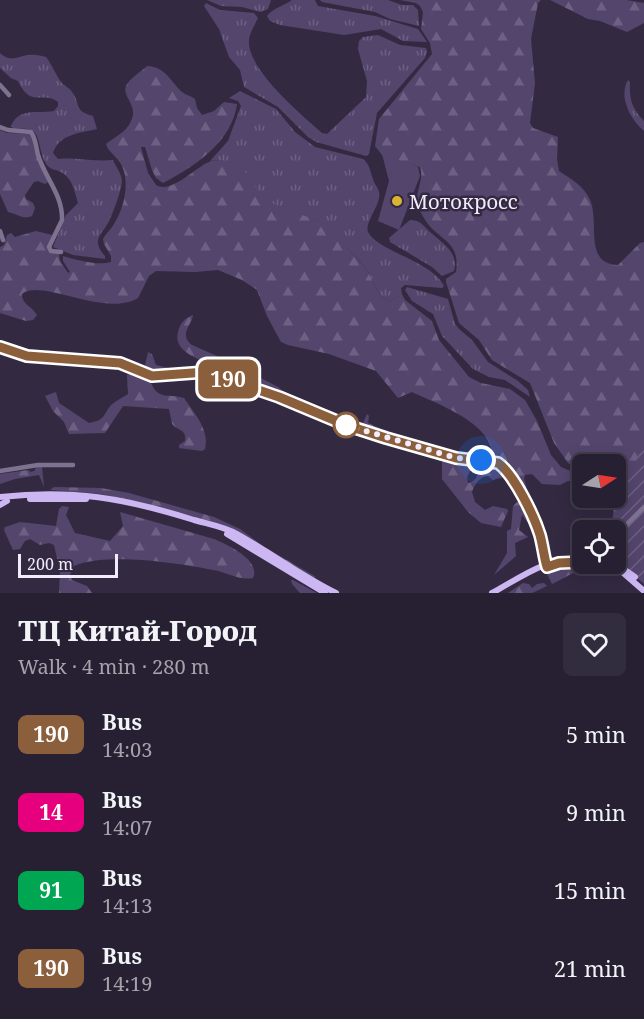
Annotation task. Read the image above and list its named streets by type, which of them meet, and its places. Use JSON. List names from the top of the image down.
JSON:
{
  "places": ["Мотокросс"],
  "lines": ["bus line 190"],
  "scale_bar": "200 m",
  "north": "right",
  "page": {
    "on_map": "190",
    "scale": "200 m",
    "heading": ["ТЦ Китай-Город", "Walk · 4 min · 280 m"],
    "list": [
      {
        "mark": "190",
        "name": "Bus",
        "note": "14:03",
        "value": "5 min"
      },
      {
        "mark": "14",
        "name": "Bus",
        "note": "14:07",
        "value": "9 min"
      },
      {
        "mark": "91",
        "name": "Bus",
        "note": "14:13",
        "value": "15 min"
      },
      {
        "mark": "190",
        "name": "Bus",
        "note": "14:19",
        "value": "21 min"
      }
    ]
  }
}
